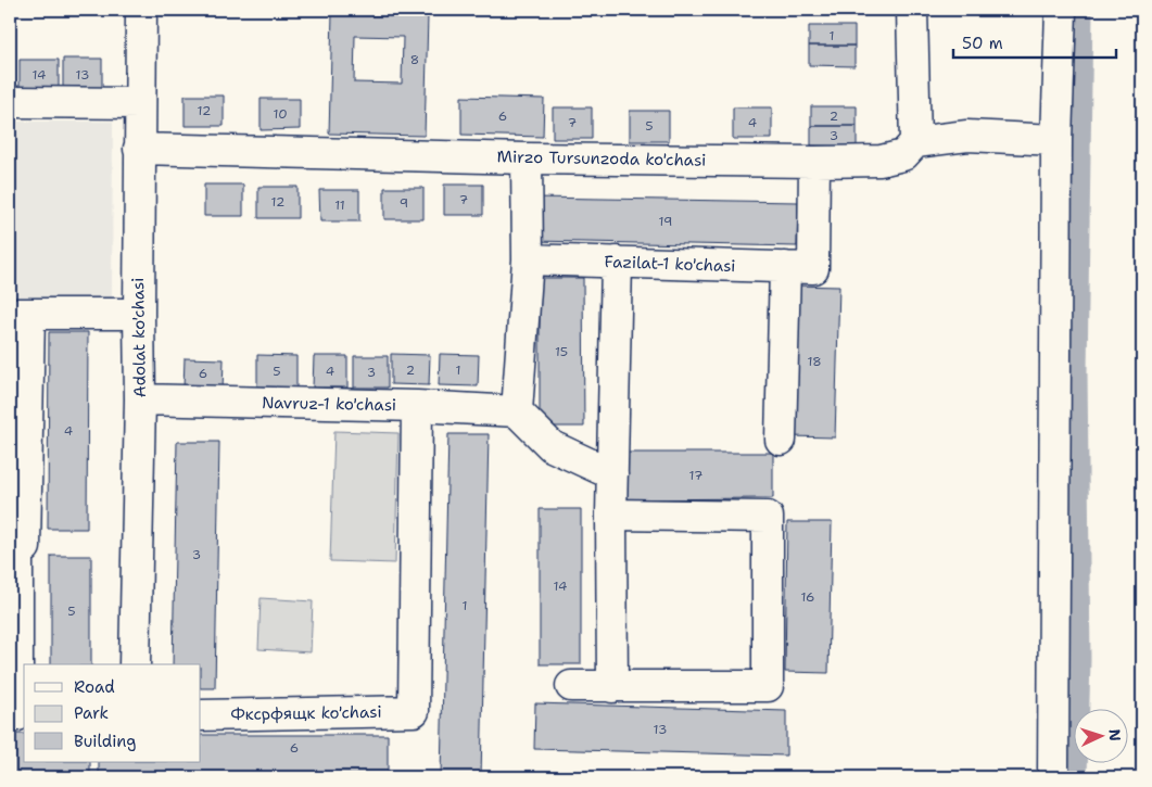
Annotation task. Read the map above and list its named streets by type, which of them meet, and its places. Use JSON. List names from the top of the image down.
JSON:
{
  "streets": {
    "street": [
      "Mirzo Tursunzoda ko'chasi",
      "Fazilat-1 ko'chasi",
      "Adolat ko'chasi",
      "Navruz-1 ko'chasi",
      "Фксрфящк ko'chasi"
    ]
  },
  "crossings": [
    ["Mirzo Tursunzoda ko'chasi", "Fazilat-1 ko'chasi"],
    ["Mirzo Tursunzoda ko'chasi", "Adolat ko'chasi"],
    ["Adolat ko'chasi", "Navruz-1 ko'chasi"],
    ["Navruz-1 ko'chasi", "Фксрфящк ko'chasi"]
  ],
  "house_numbers": [
    "1",
    "8",
    "14",
    "13",
    "12",
    "10",
    "6",
    "2",
    "7",
    "4",
    "5",
    "3",
    "7",
    "12",
    "9",
    "11",
    "19",
    "15",
    "18",
    "2",
    "1",
    "5",
    "4",
    "3",
    "6",
    "4",
    "17",
    "3",
    "14",
    "16",
    "1",
    "5",
    "13",
    "6"
  ],
  "legend": ["Road", "Park", "Building"],
  "scale_bar": "50 m",
  "north": "right"
}
